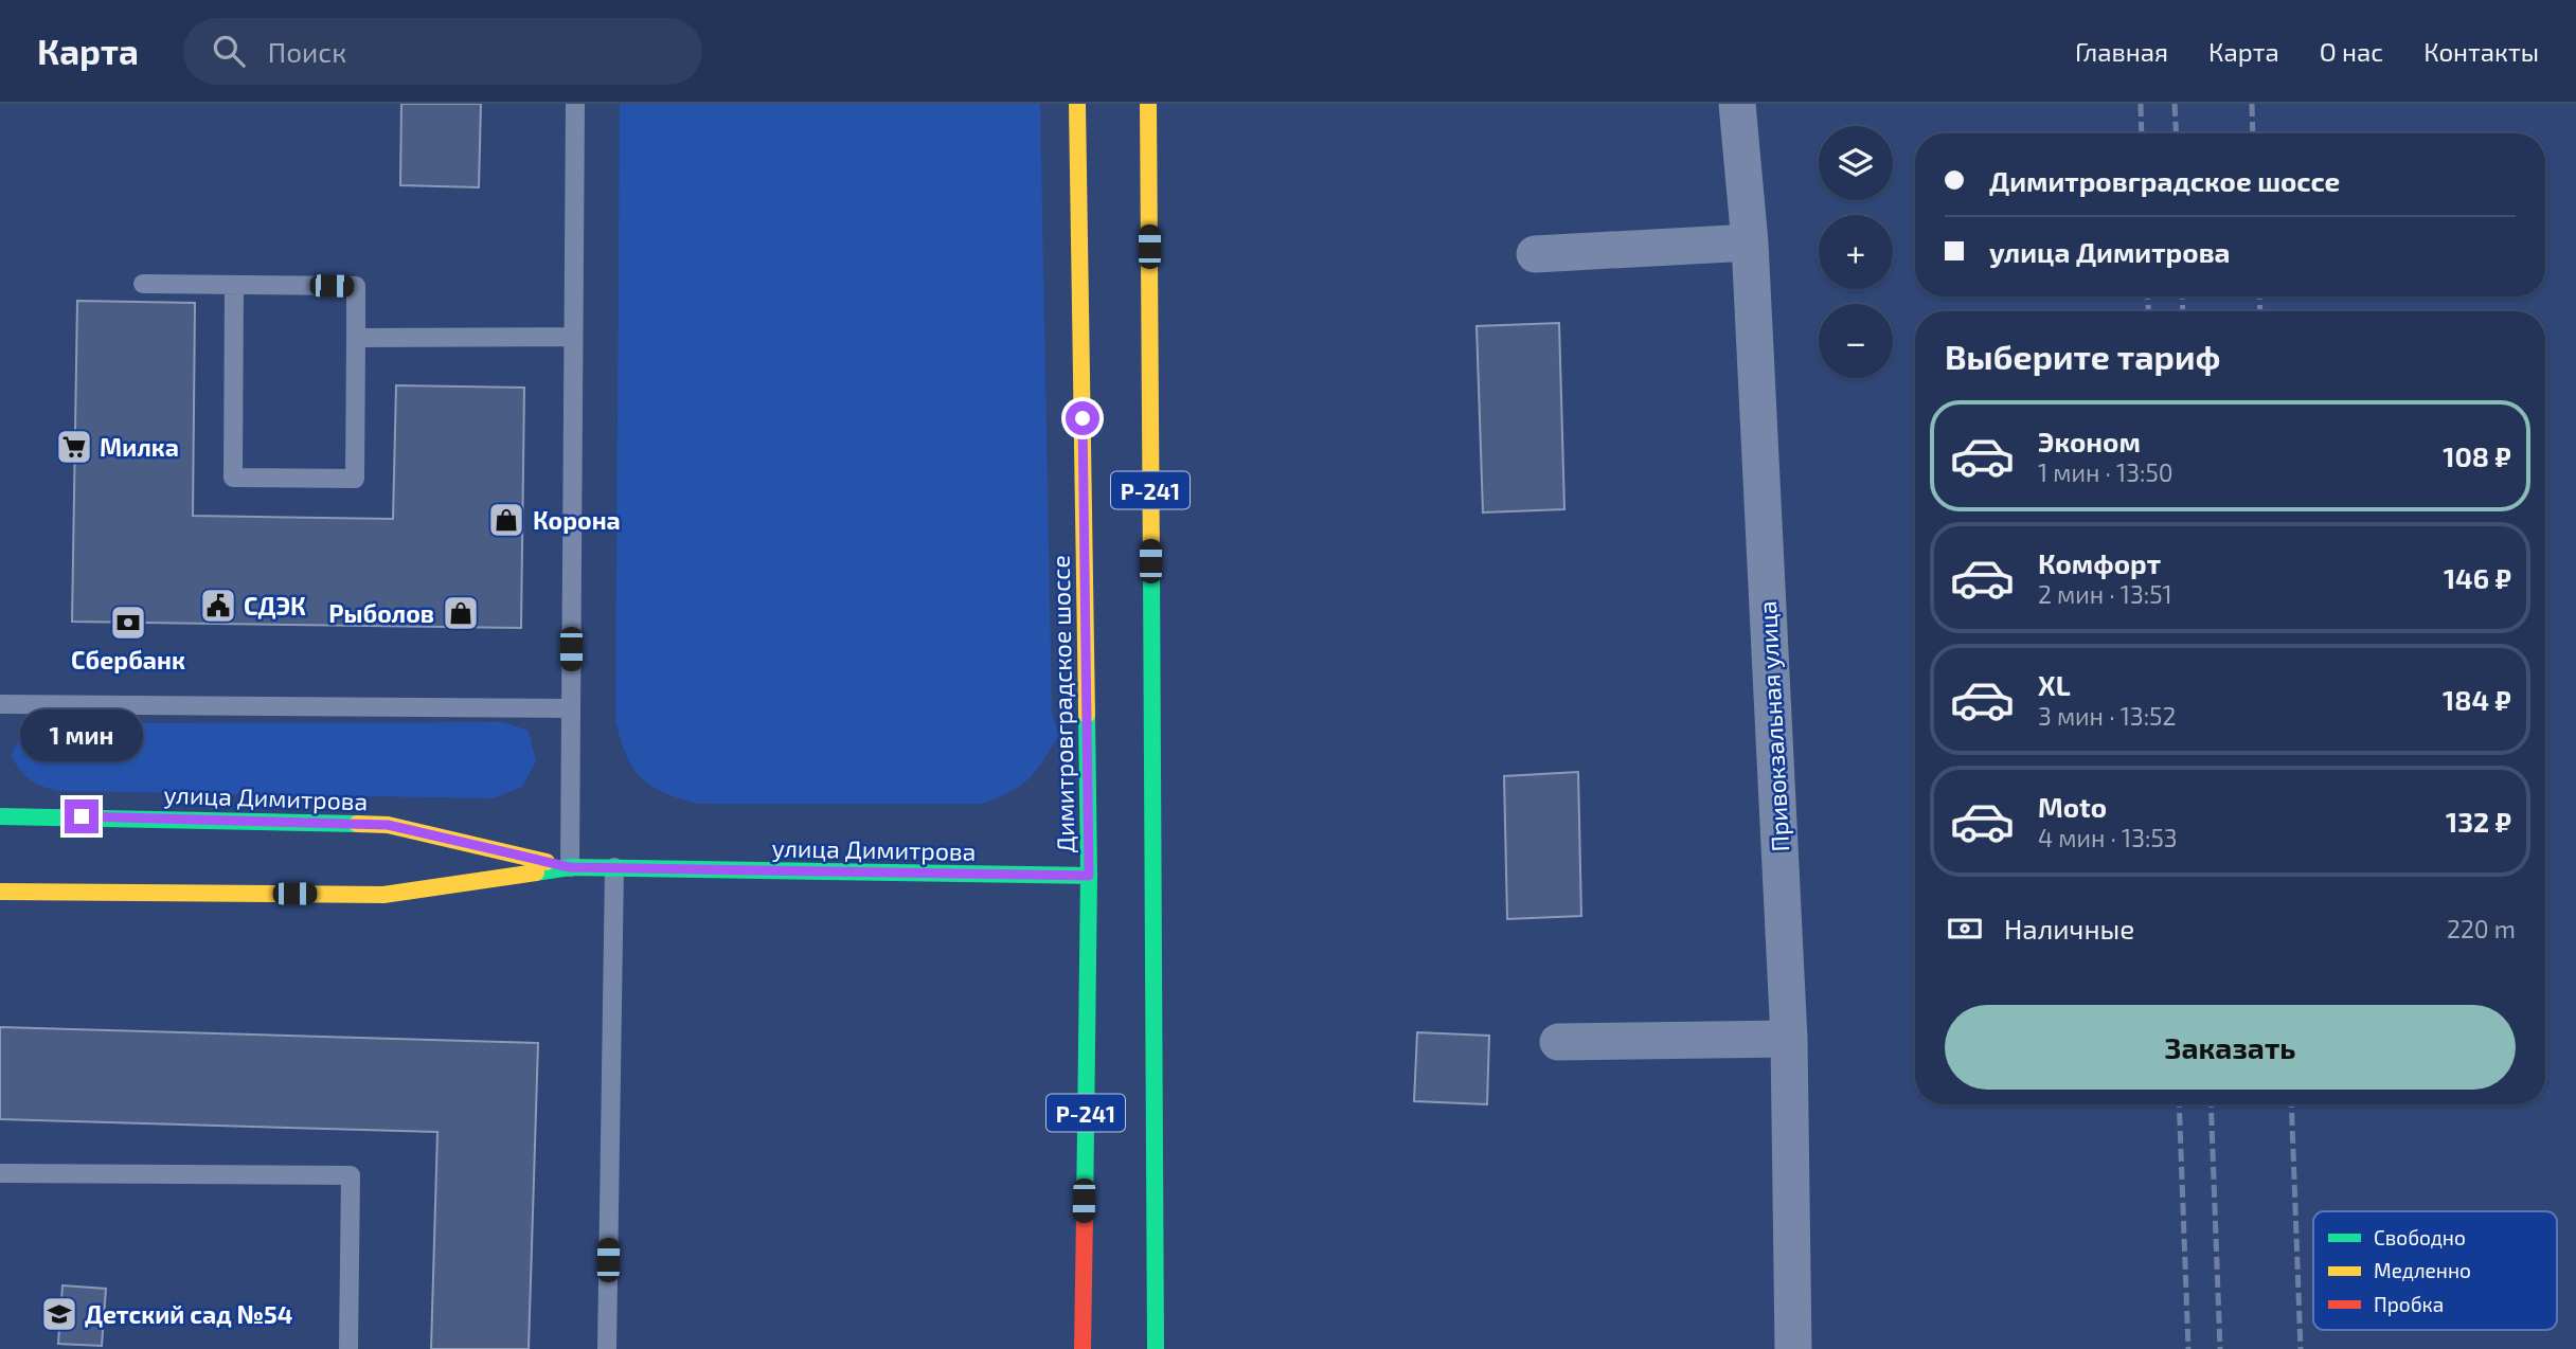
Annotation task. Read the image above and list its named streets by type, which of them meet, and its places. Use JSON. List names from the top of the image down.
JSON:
{
  "streets": {
    "main road": ["Р-241", "Димитровградское шоссе", "улица Димитрова"],
    "street": ["Привокзальная улица"]
  },
  "crossings": [
    ["Димитровградское шоссе", "улица Димитрова"]
  ],
  "places": {
    "supermarket": ["Милка"],
    "shop": ["Корона", "Рыболов"],
    "public building": ["СДЭК"],
    "bank": ["Сбербанк"],
    "school or university": ["Детский сад №54"]
  },
  "legend": ["Свободно", "Медленно", "Пробка"],
  "page": {
    "header": "Карта",
    "search": "Поиск",
    "nav": [
      "Главная",
      "Карта",
      "О нас",
      "Контакты"
    ],
    "map_buttons": ["+", "−"],
    "banner": ["Димитровградское шоссе", "улица Димитрова"],
    "heading": "Выберите тариф",
    "list": [
      {
        "name": "Эконом",
        "note": "1 мин · 13:50",
        "value": "108 ₽"
      },
      {
        "name": "Комфорт",
        "note": "2 мин · 13:51",
        "value": "146 ₽"
      },
      {
        "name": "XL",
        "note": "3 мин · 13:52",
        "value": "184 ₽"
      },
      {
        "name": "Moto",
        "note": "4 мин · 13:53",
        "value": "132 ₽"
      }
    ],
    "bubble": "1 мин",
    "pay": ["Наличные", "220 m"],
    "buttons": "Заказать"
  }
}
